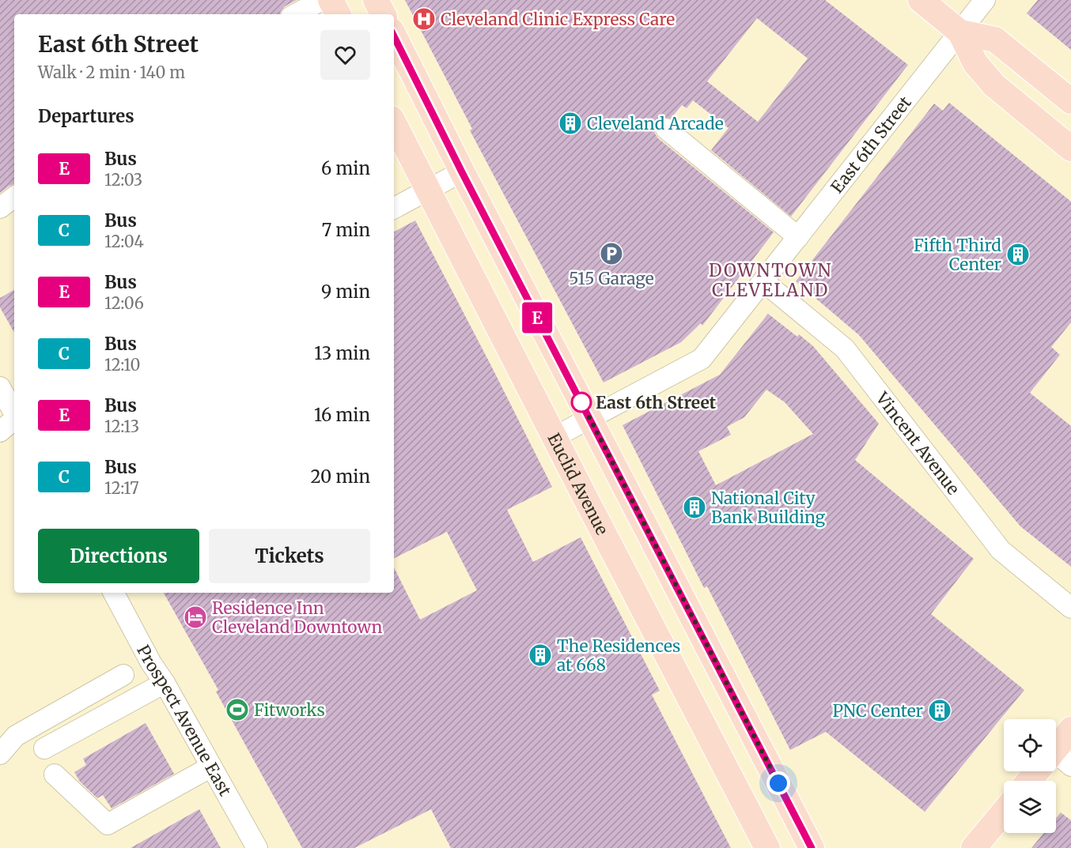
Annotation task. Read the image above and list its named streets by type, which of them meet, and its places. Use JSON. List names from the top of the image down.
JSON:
{
  "streets": {
    "main road": ["Euclid Avenue"],
    "street": ["East 6th Street", "Vincent Avenue", "Prospect Avenue East"]
  },
  "crossings": [
    ["East 6th Street", "Vincent Avenue"],
    ["East 6th Street", "Euclid Avenue"]
  ],
  "districts": ["DOWNTOWN CLEVELAND"],
  "places": {
    "hospital": ["Cleveland Clinic Express Care"],
    "building": [
      "Cleveland Arcade",
      "Fifth Third Center",
      "National City Bank Building",
      "The Residences at 668",
      "PNC Center"
    ],
    "parking": ["515 Garage"],
    "other": ["East 6th Street"],
    "hotel": ["Residence Inn Cleveland Downtown"],
    "sports": ["Fitworks"]
  },
  "lines": ["bus line E"],
  "page": {
    "on_map": "E",
    "heading": [
      ["East 6th Street", "Walk · 2 min · 140 m"],
      "Departures"
    ],
    "list": [
      {
        "mark": "E",
        "name": "Bus",
        "note": "12:03",
        "value": "6 min"
      },
      {
        "mark": "C",
        "name": "Bus",
        "note": "12:04",
        "value": "7 min"
      },
      {
        "mark": "E",
        "name": "Bus",
        "note": "12:06",
        "value": "9 min"
      },
      {
        "mark": "C",
        "name": "Bus",
        "note": "12:10",
        "value": "13 min"
      },
      {
        "mark": "E",
        "name": "Bus",
        "note": "12:13",
        "value": "16 min"
      },
      {
        "mark": "C",
        "name": "Bus",
        "note": "12:17",
        "value": "20 min"
      }
    ],
    "buttons": ["Directions", "Tickets"]
  }
}
